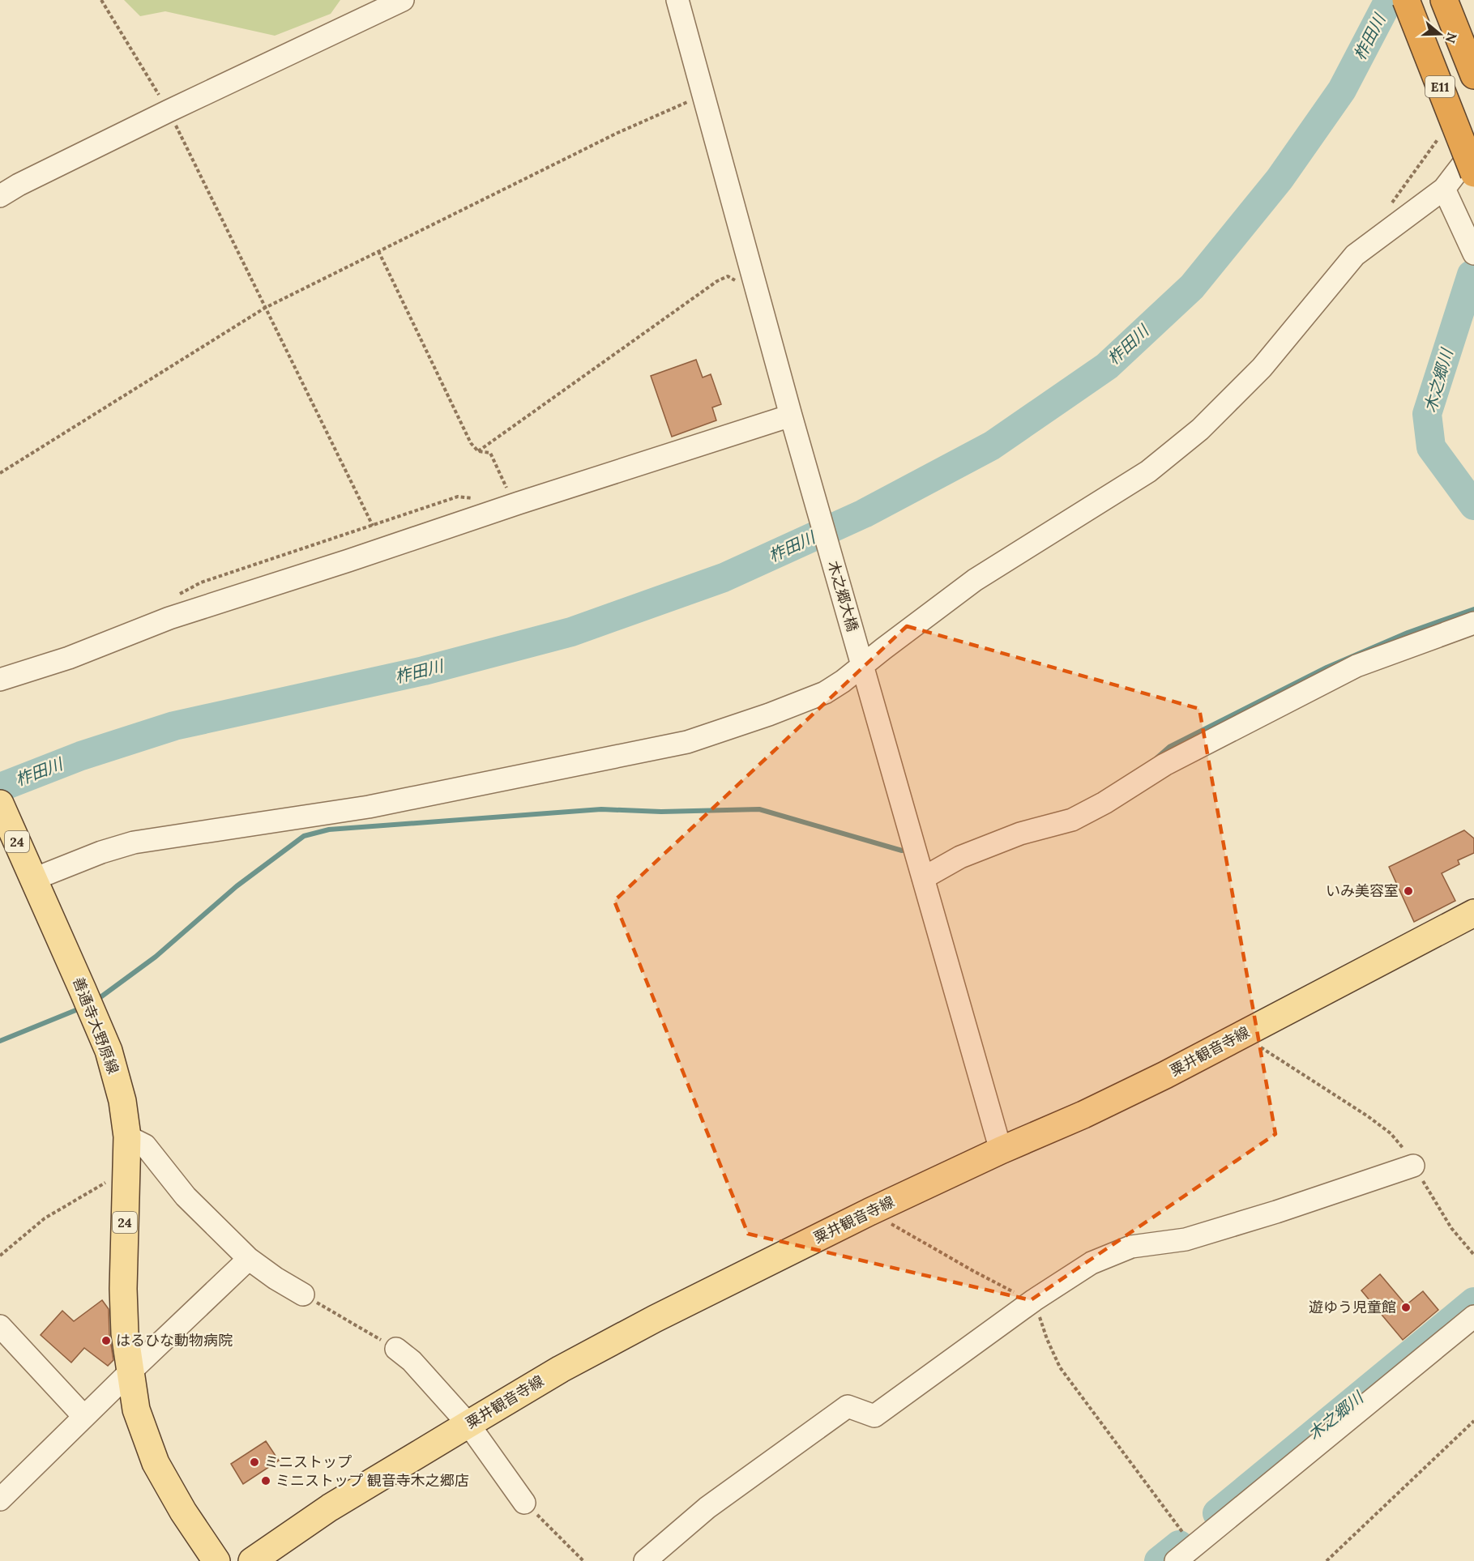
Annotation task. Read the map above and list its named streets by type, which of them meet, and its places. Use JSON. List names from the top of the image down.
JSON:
{
  "streets": {
    "highway": ["E11"],
    "main road": ["24", "善通寺大野原線", "粟井観音寺線"],
    "street": ["木之郷大橋"]
  },
  "crossings": [
    ["木之郷大橋", "粟井観音寺線"]
  ],
  "water": ["柞田川", "木之郷川"],
  "places": [
    "いみ美容室",
    "遊ゆう児童館",
    "はるひな動物病院",
    "ミニストップ",
    "ミニストップ 観音寺木之郷店"
  ],
  "north": "right"
}
